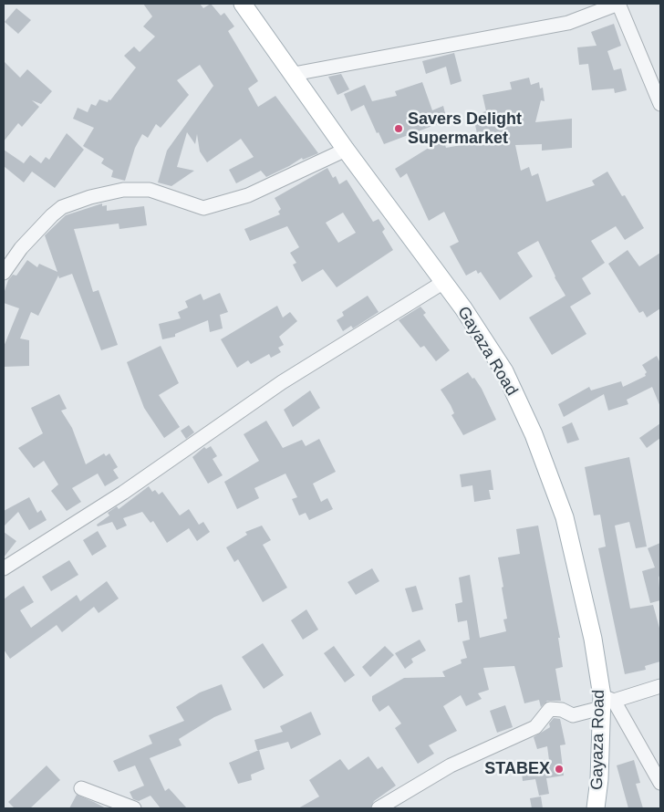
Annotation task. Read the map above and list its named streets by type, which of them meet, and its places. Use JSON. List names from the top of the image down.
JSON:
{
  "streets": {
    "main road": ["Gayaza Road"]
  },
  "places": ["Savers Delight Supermarket", "STABEX"]
}
